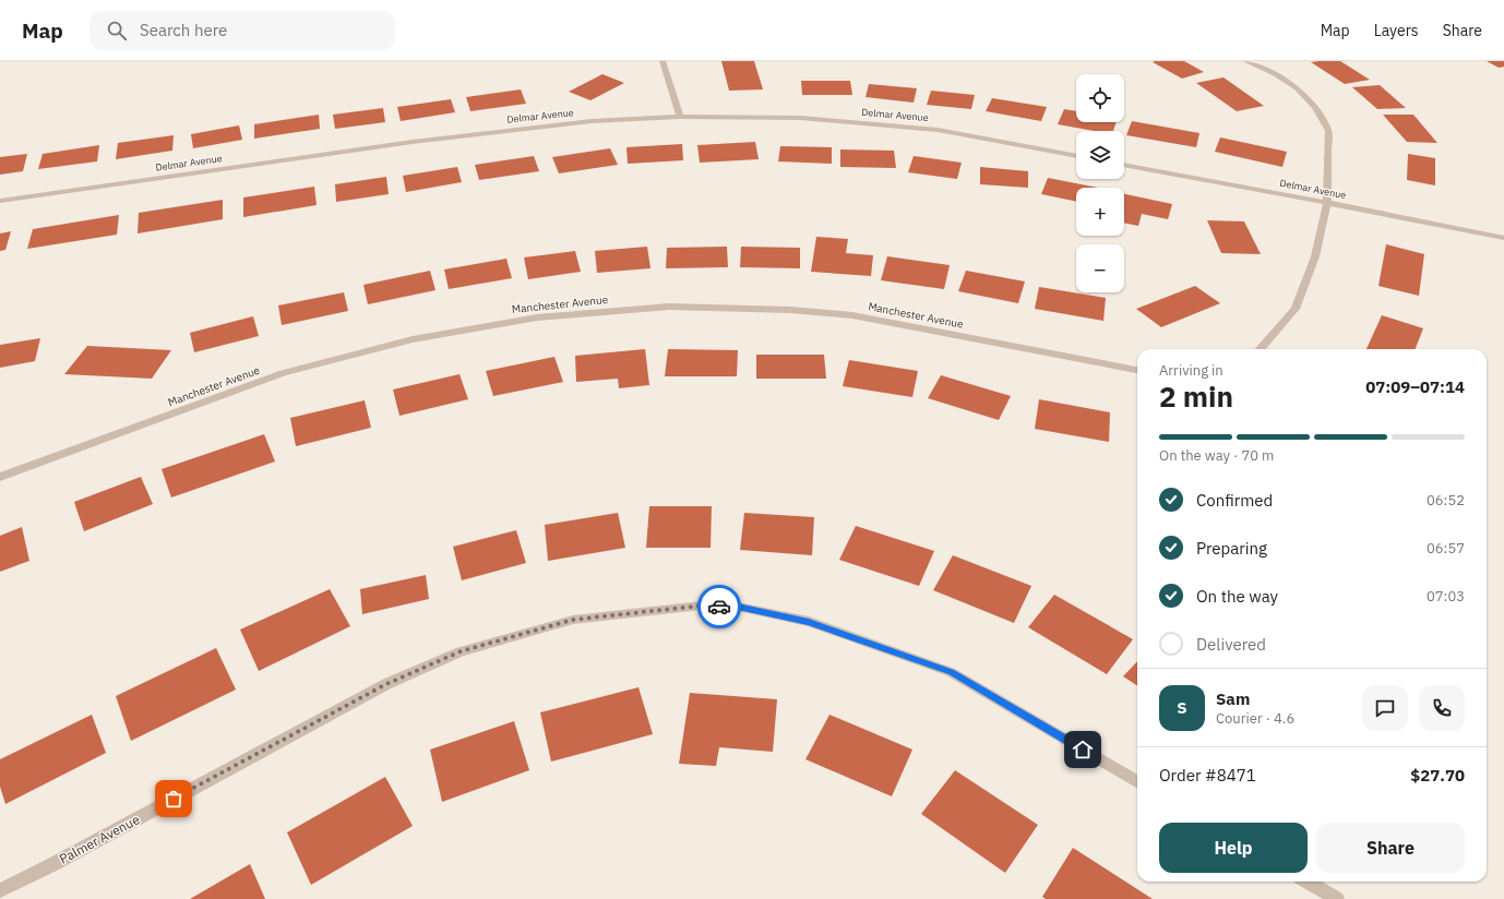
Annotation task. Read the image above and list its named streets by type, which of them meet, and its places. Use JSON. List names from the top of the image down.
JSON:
{
  "streets": {
    "street": ["Delmar Avenue", "Manchester Avenue", "Palmer Avenue"]
  },
  "page": {
    "header": "Map",
    "search": "Search here",
    "nav": ["Map", "Layers", "Share"],
    "map_buttons": ["+", "−"],
    "heading": ["2 min", "Arriving in", "07:09–07:14"],
    "panel": [
      "Sam",
      "Courier · 4.6",
      "Order #8471",
      "$27.70"
    ],
    "bar": "On the way · 70 m",
    "list": [
      ["Confirmed", "06:52"],
      ["Preparing", "06:57"],
      ["On the way", "07:03"],
      "Delivered"
    ],
    "round": "S",
    "buttons": ["Help", "Share"]
  }
}
